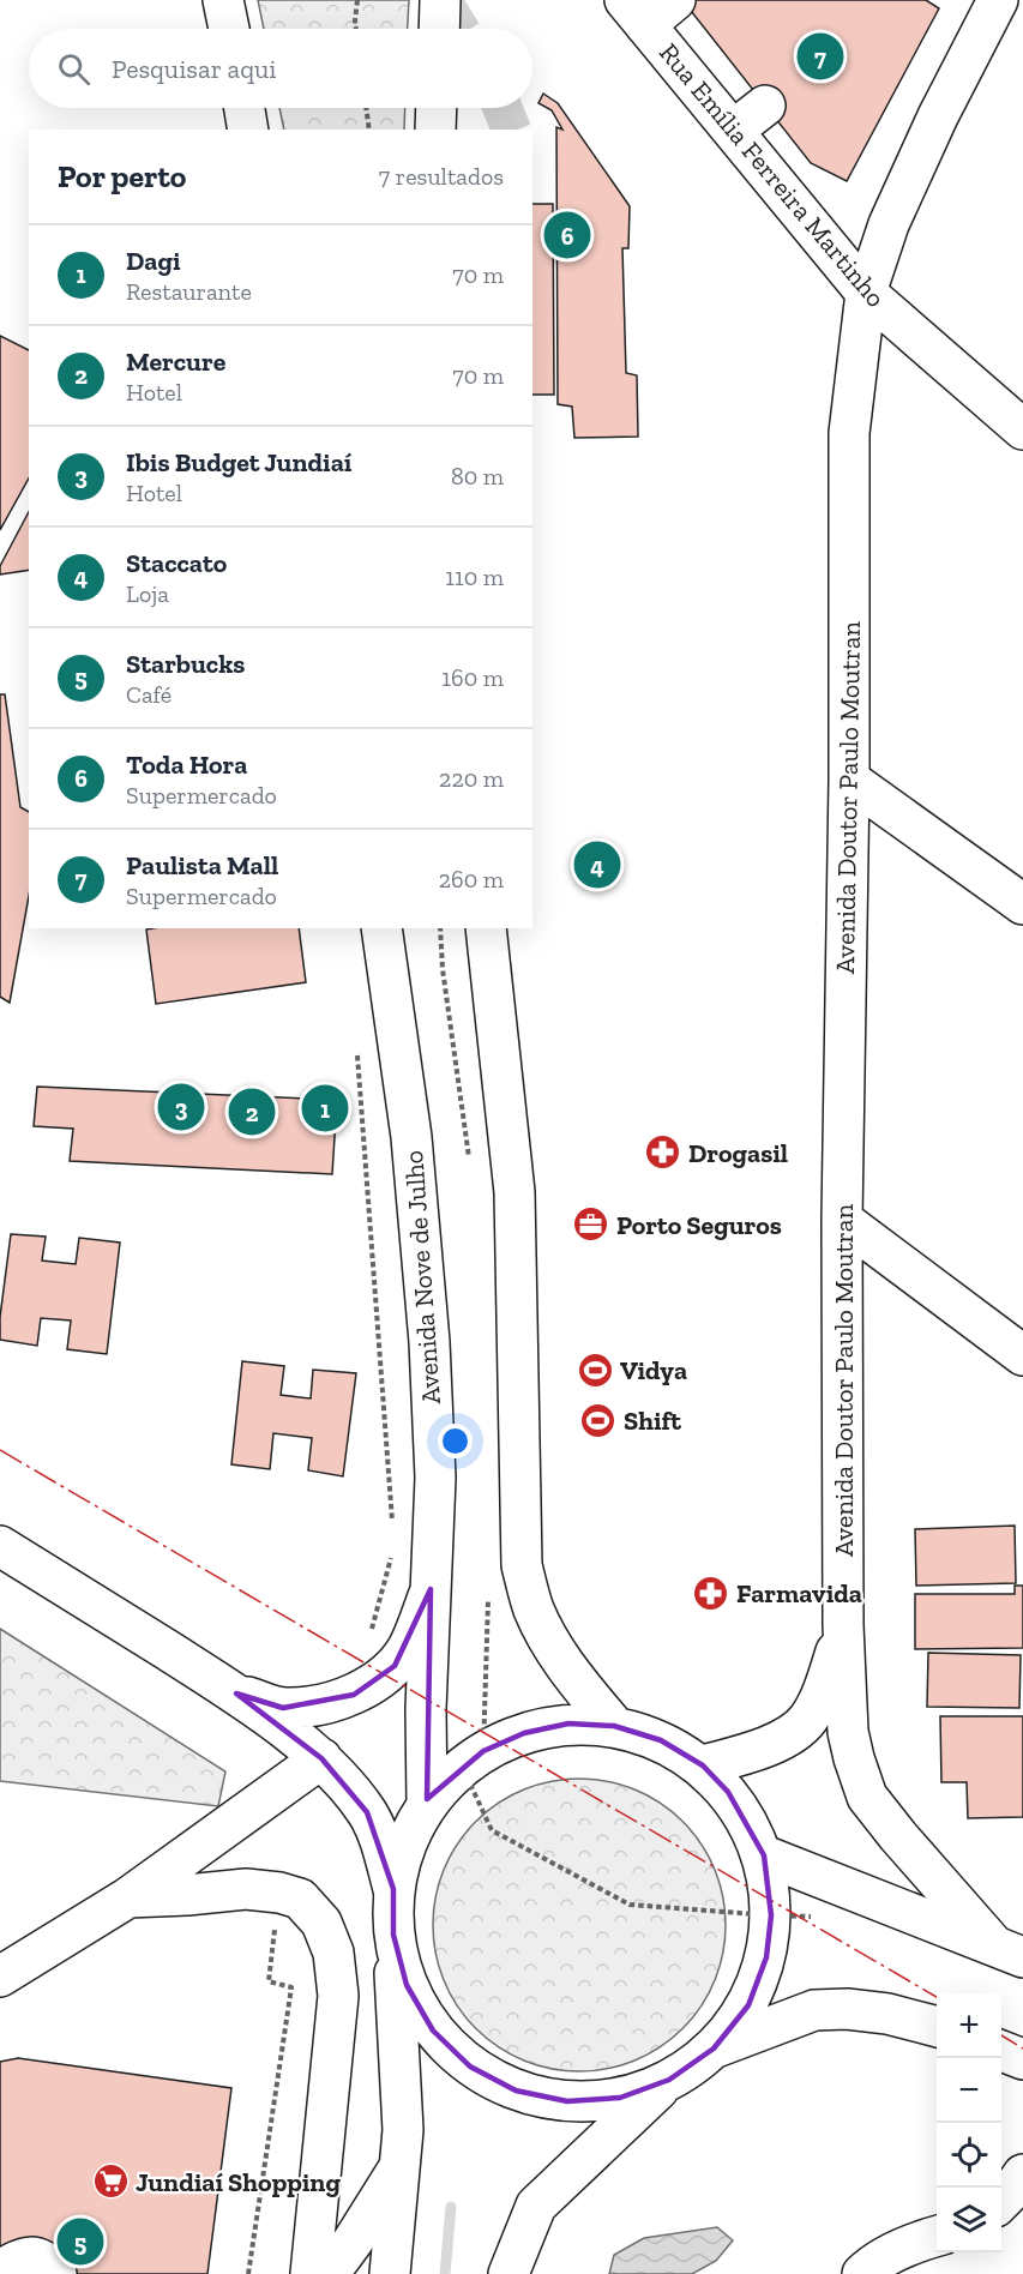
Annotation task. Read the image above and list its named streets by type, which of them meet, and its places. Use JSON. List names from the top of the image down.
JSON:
{
  "streets": {
    "main road": ["Rua Emília Ferreira Martinho", "Avenida Doutor Paulo Moutran", "Avenida Nove de Julho"]
  },
  "crossings": [
    ["Rua Emília Ferreira Martinho", "Avenida Doutor Paulo Moutran"]
  ],
  "places": {
    "pharmacy": ["Drogasil", "Farmavida"],
    "office": ["Porto Seguros"],
    "sports": ["Vidya", "Shift"],
    "supermarket": ["Jundiaí Shopping"]
  },
  "page": {
    "search": "Pesquisar aqui",
    "pins": [
      "7",
      "6",
      "4",
      "3",
      "1",
      "2",
      "5"
    ],
    "heading": ["Por perto", "7 resultados"],
    "list": [
      {
        "mark": "1",
        "name": "Dagi",
        "note": "Restaurante",
        "value": "70 m"
      },
      {
        "mark": "2",
        "name": "Mercure",
        "note": "Hotel",
        "value": "70 m"
      },
      {
        "mark": "3",
        "name": "Ibis Budget Jundiaí",
        "note": "Hotel",
        "value": "80 m"
      },
      {
        "mark": "4",
        "name": "Staccato",
        "note": "Loja",
        "value": "110 m"
      },
      {
        "mark": "5",
        "name": "Starbucks",
        "note": "Café",
        "value": "160 m"
      },
      {
        "mark": "6",
        "name": "Toda Hora",
        "note": "Supermercado",
        "value": "220 m"
      },
      {
        "mark": "7",
        "name": "Paulista Mall",
        "note": "Supermercado",
        "value": "260 m"
      }
    ],
    "map_buttons": ["+", "−"]
  }
}
